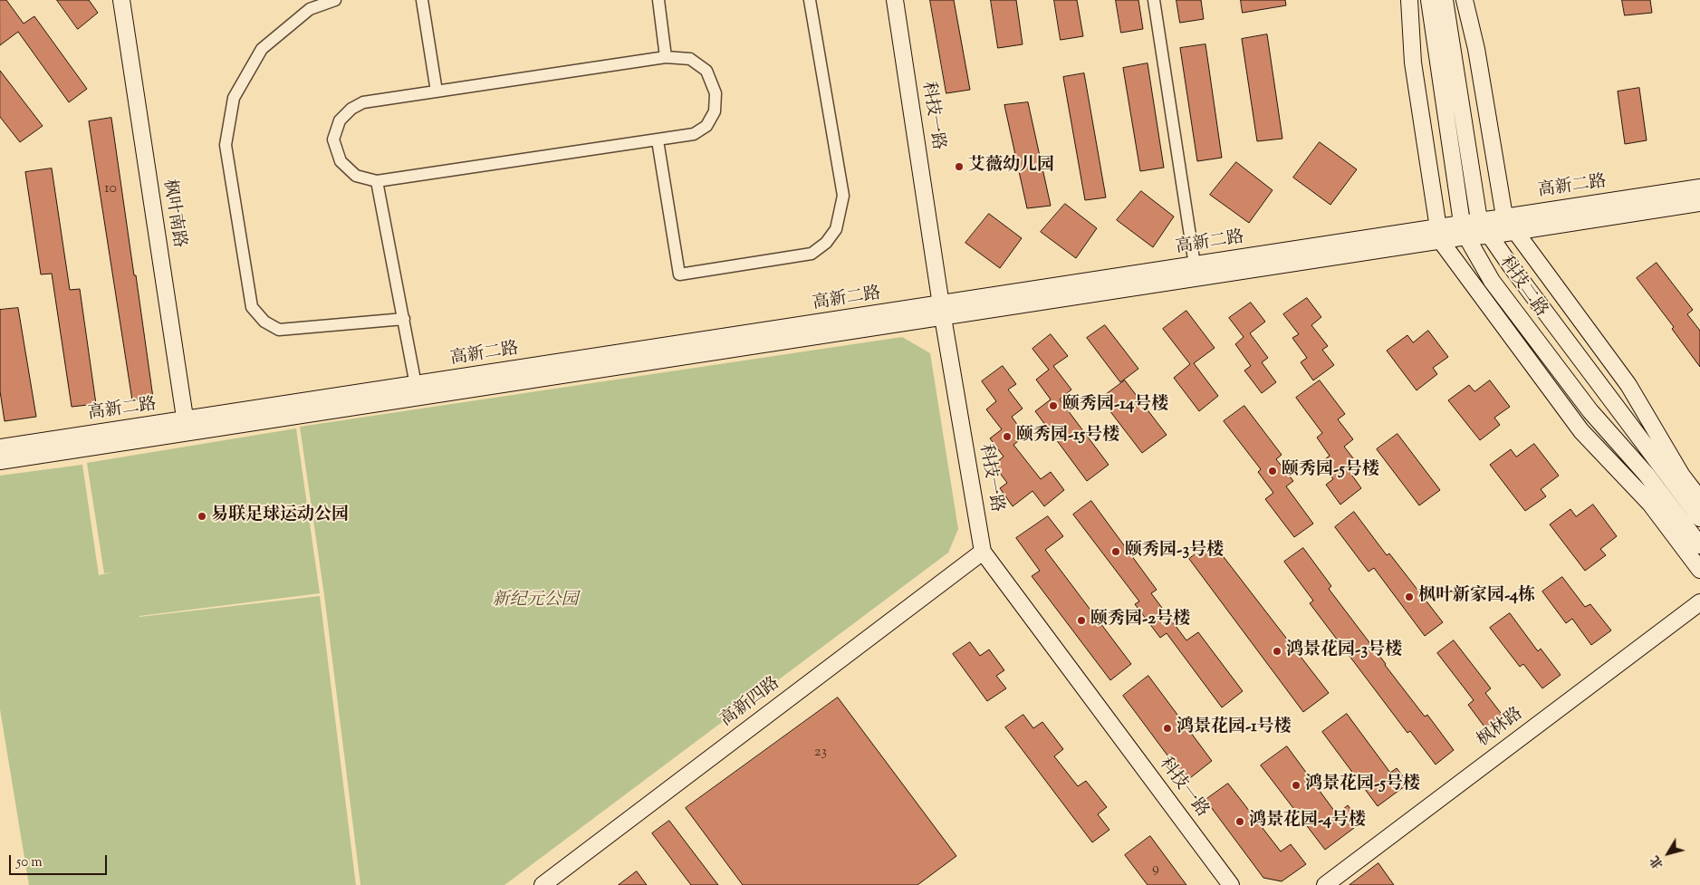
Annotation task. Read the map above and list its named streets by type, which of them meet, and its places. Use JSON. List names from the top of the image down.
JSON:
{
  "streets": {
    "street": [
      "科技一路",
      "高新二路",
      "枫叶南路",
      "科技二路",
      "高新四路",
      "枫林路"
    ]
  },
  "crossings": [
    ["科技一路", "高新二路"],
    ["科技一路", "高新四路"],
    ["高新二路", "枫叶南路"],
    ["高新二路", "科技二路"]
  ],
  "parks": ["新纪元公园"],
  "places": [
    "艾薇幼儿园",
    "颐秀园-14号楼",
    "颐秀园-15号楼",
    "颐秀园-5号楼",
    "易联足球运动公园",
    "颐秀园-3号楼",
    "枫叶新家园-4栋",
    "颐秀园-2号楼",
    "鸿景花园-3号楼",
    "鸿景花园-1号楼",
    "鸿景花园-5号楼",
    "鸿景花园-4号楼"
  ],
  "house_numbers": ["10", "23", "9"],
  "scale_bar": "50 m",
  "north": "bottom left"
}
